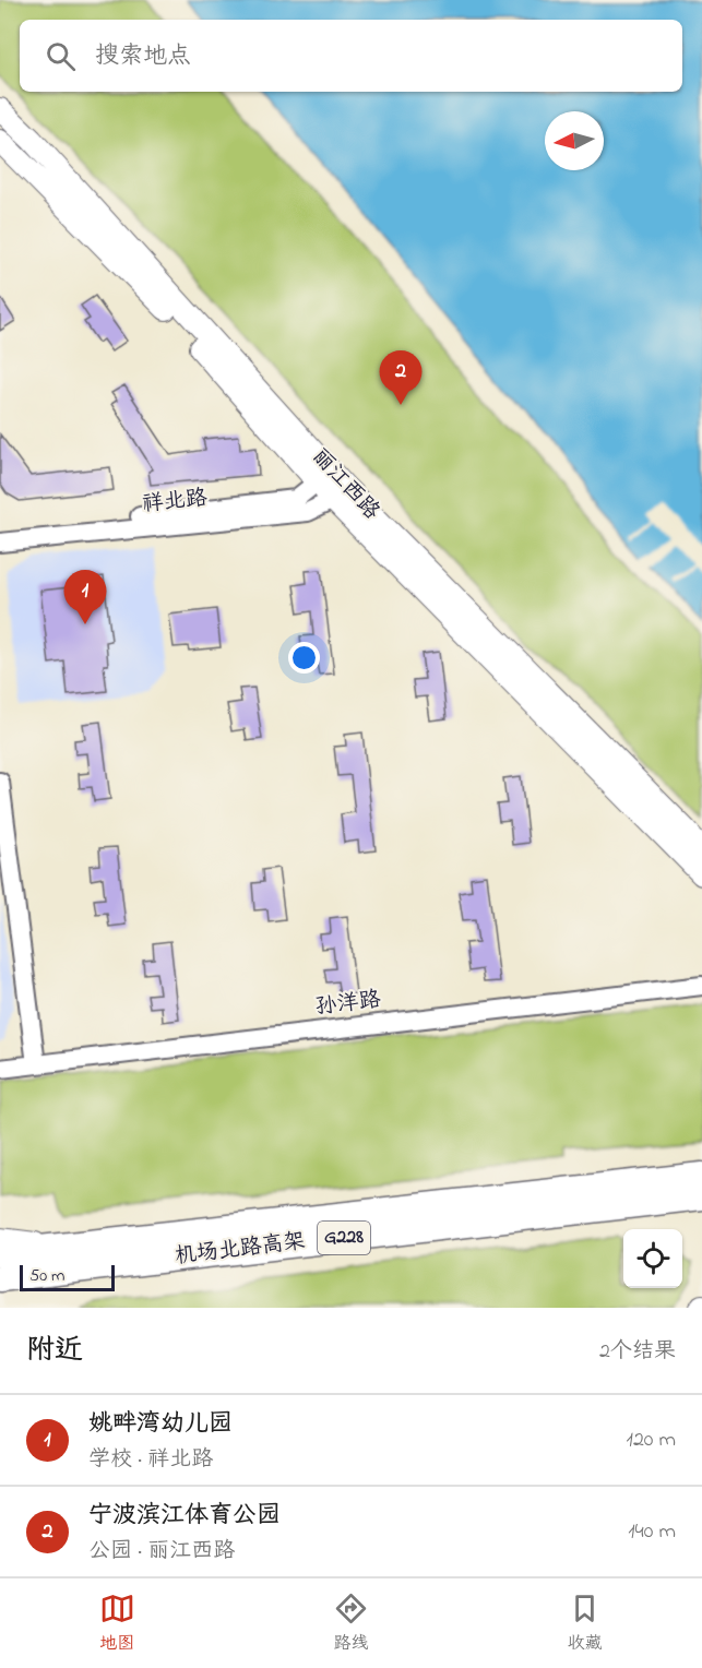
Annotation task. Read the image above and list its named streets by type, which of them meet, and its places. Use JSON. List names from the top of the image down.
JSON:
{
  "streets": {
    "highway": ["G228", "机场北路高架"],
    "main road": ["丽江西路"],
    "street": ["祥北路", "孙洋路"]
  },
  "crossings": [
    ["丽江西路", "祥北路"],
    ["G228", "机场北路高架"]
  ],
  "scale_bar": "50 m",
  "north": "left",
  "page": {
    "search": "搜索地点",
    "pins": ["2", "1"],
    "scale": "50 m",
    "heading": ["附近", "2个结果"],
    "list": [
      {
        "mark": "1",
        "name": "姚畔湾幼儿园",
        "note": "学校 · 祥北路",
        "value": "120 m"
      },
      {
        "mark": "2",
        "name": "宁波滨江体育公园",
        "note": "公园 · 丽江西路",
        "value": "140 m"
      }
    ],
    "nav": ["地图", "路线", "收藏"]
  }
}
